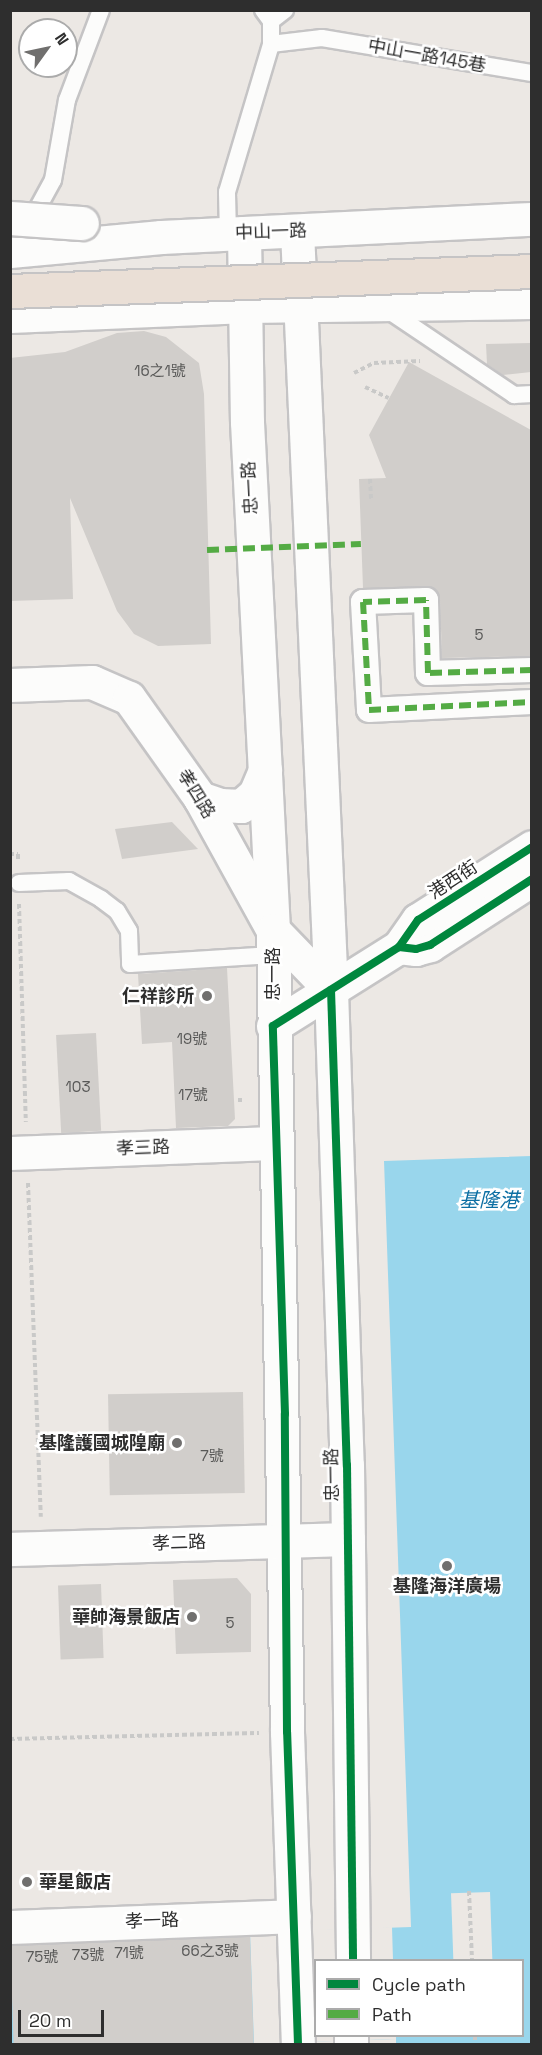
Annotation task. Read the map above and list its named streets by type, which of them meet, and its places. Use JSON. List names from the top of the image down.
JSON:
{
  "streets": {
    "street": [
      "中山一路",
      "忠一路",
      "孝四路",
      "港西街",
      "孝三路",
      "孝二路",
      "孝一路"
    ],
    "lane": ["中山一路145巷"]
  },
  "crossings": [
    ["中山一路", "忠一路"],
    ["忠一路", "孝四路"],
    ["忠一路", "港西街"],
    ["忠一路", "孝三路"],
    ["忠一路", "孝二路"],
    ["忠一路", "孝一路"],
    ["孝四路", "港西街"]
  ],
  "water": ["基隆港"],
  "places": [
    "仁祥診所",
    "基隆護國城隍廟",
    "基隆海洋廣場",
    "華帥海景飯店",
    "華星飯店"
  ],
  "house_numbers": [
    "16之1號",
    "5",
    "19號",
    "103",
    "17號",
    "7號",
    "5",
    "66之3號",
    "71號",
    "73號",
    "75號"
  ],
  "legend": ["Cycle path", "Path"],
  "scale_bar": "20 m",
  "north": "top right"
}
